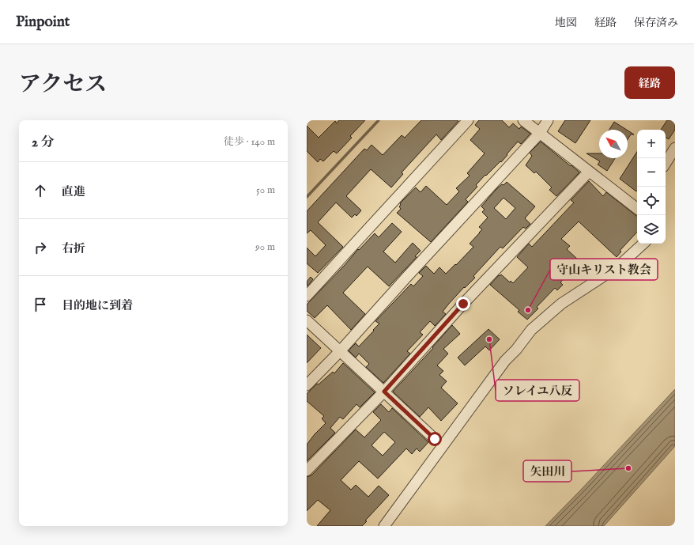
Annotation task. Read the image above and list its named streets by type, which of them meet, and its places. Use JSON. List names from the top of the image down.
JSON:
{
  "places": ["守山キリスト教会", "ソレイユ八反", "矢田川"],
  "north": "top left",
  "page": {
    "header": "Pinpoint",
    "nav": ["地図", "経路", "保存済み"],
    "title": "アクセス",
    "buttons": "経路",
    "heading": ["2 分", "徒歩 · 140 m"],
    "map_buttons": ["+", "−"],
    "list": [
      ["直進", "50 m"],
      ["右折", "90 m"],
      "目的地に到着"
    ]
  }
}
